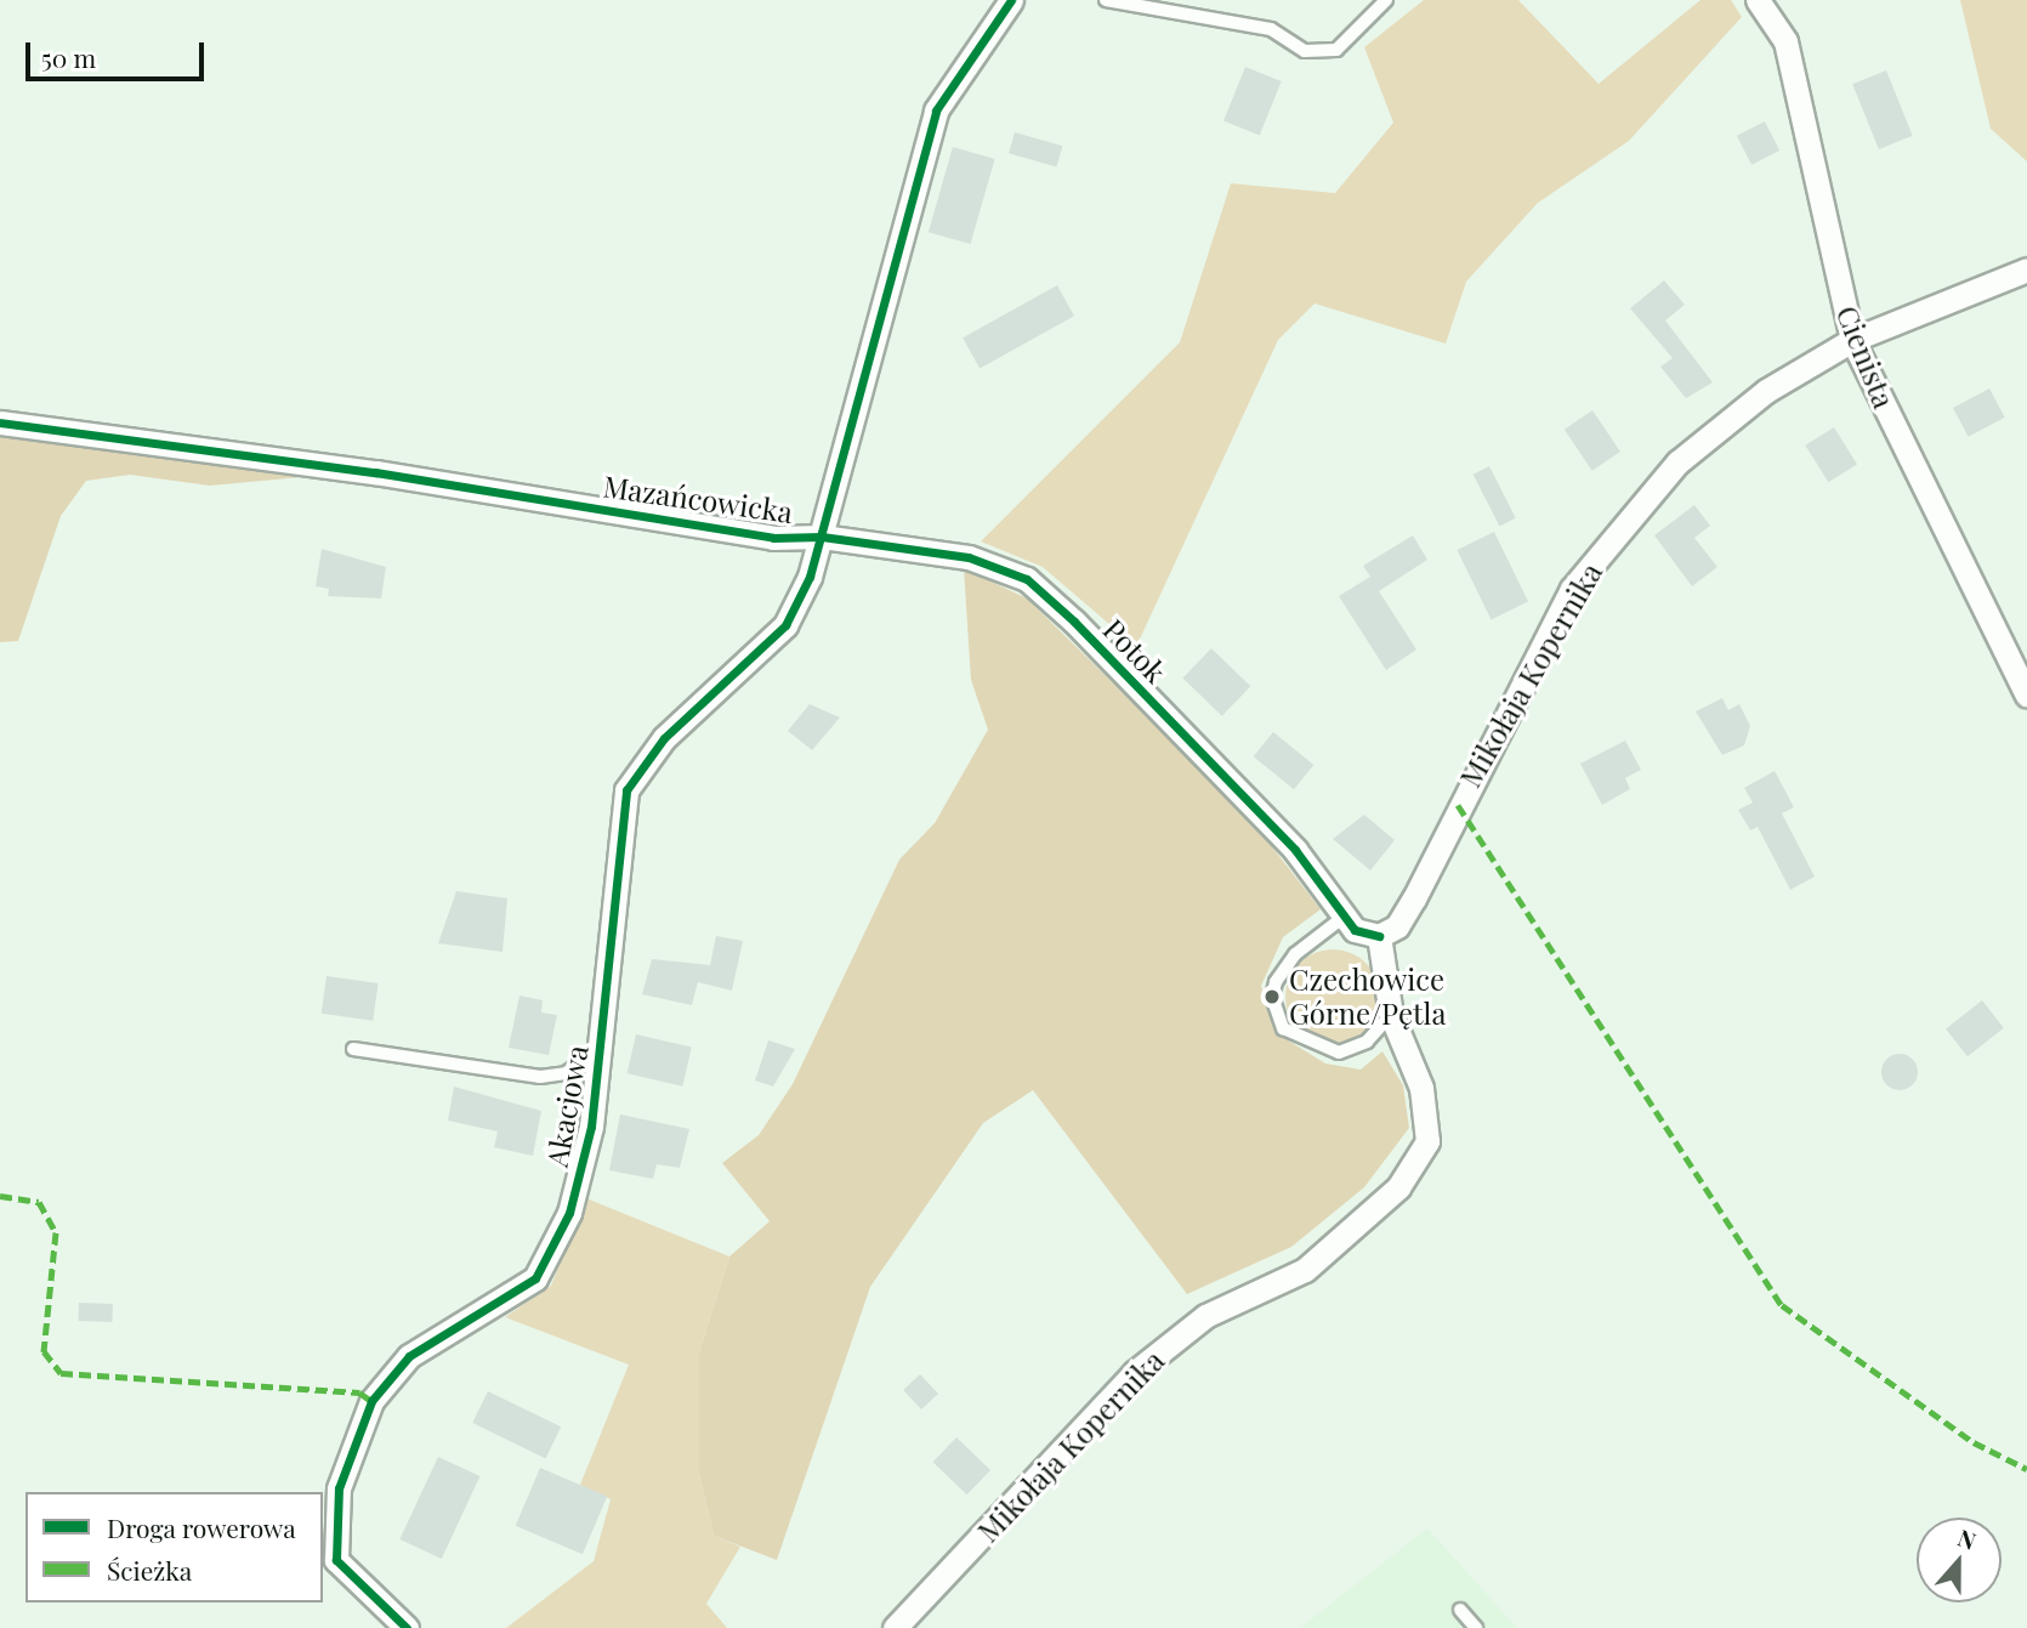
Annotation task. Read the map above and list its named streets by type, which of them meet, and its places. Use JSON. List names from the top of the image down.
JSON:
{
  "streets": {
    "street": [
      "Cienista",
      "Mazańcowicka",
      "Potok",
      "Mikołaja Kopernika",
      "Akacjowa"
    ]
  },
  "crossings": [
    ["Cienista", "Mikołaja Kopernika"],
    ["Mazańcowicka", "Potok"],
    ["Mazańcowicka", "Akacjowa"],
    ["Potok", "Mikołaja Kopernika"],
    ["Potok", "Akacjowa"]
  ],
  "places": ["Czechowice Górne/Pętla"],
  "legend": ["Droga rowerowa", "Ścieżka"],
  "scale_bar": "50 m",
  "north": "top"
}
